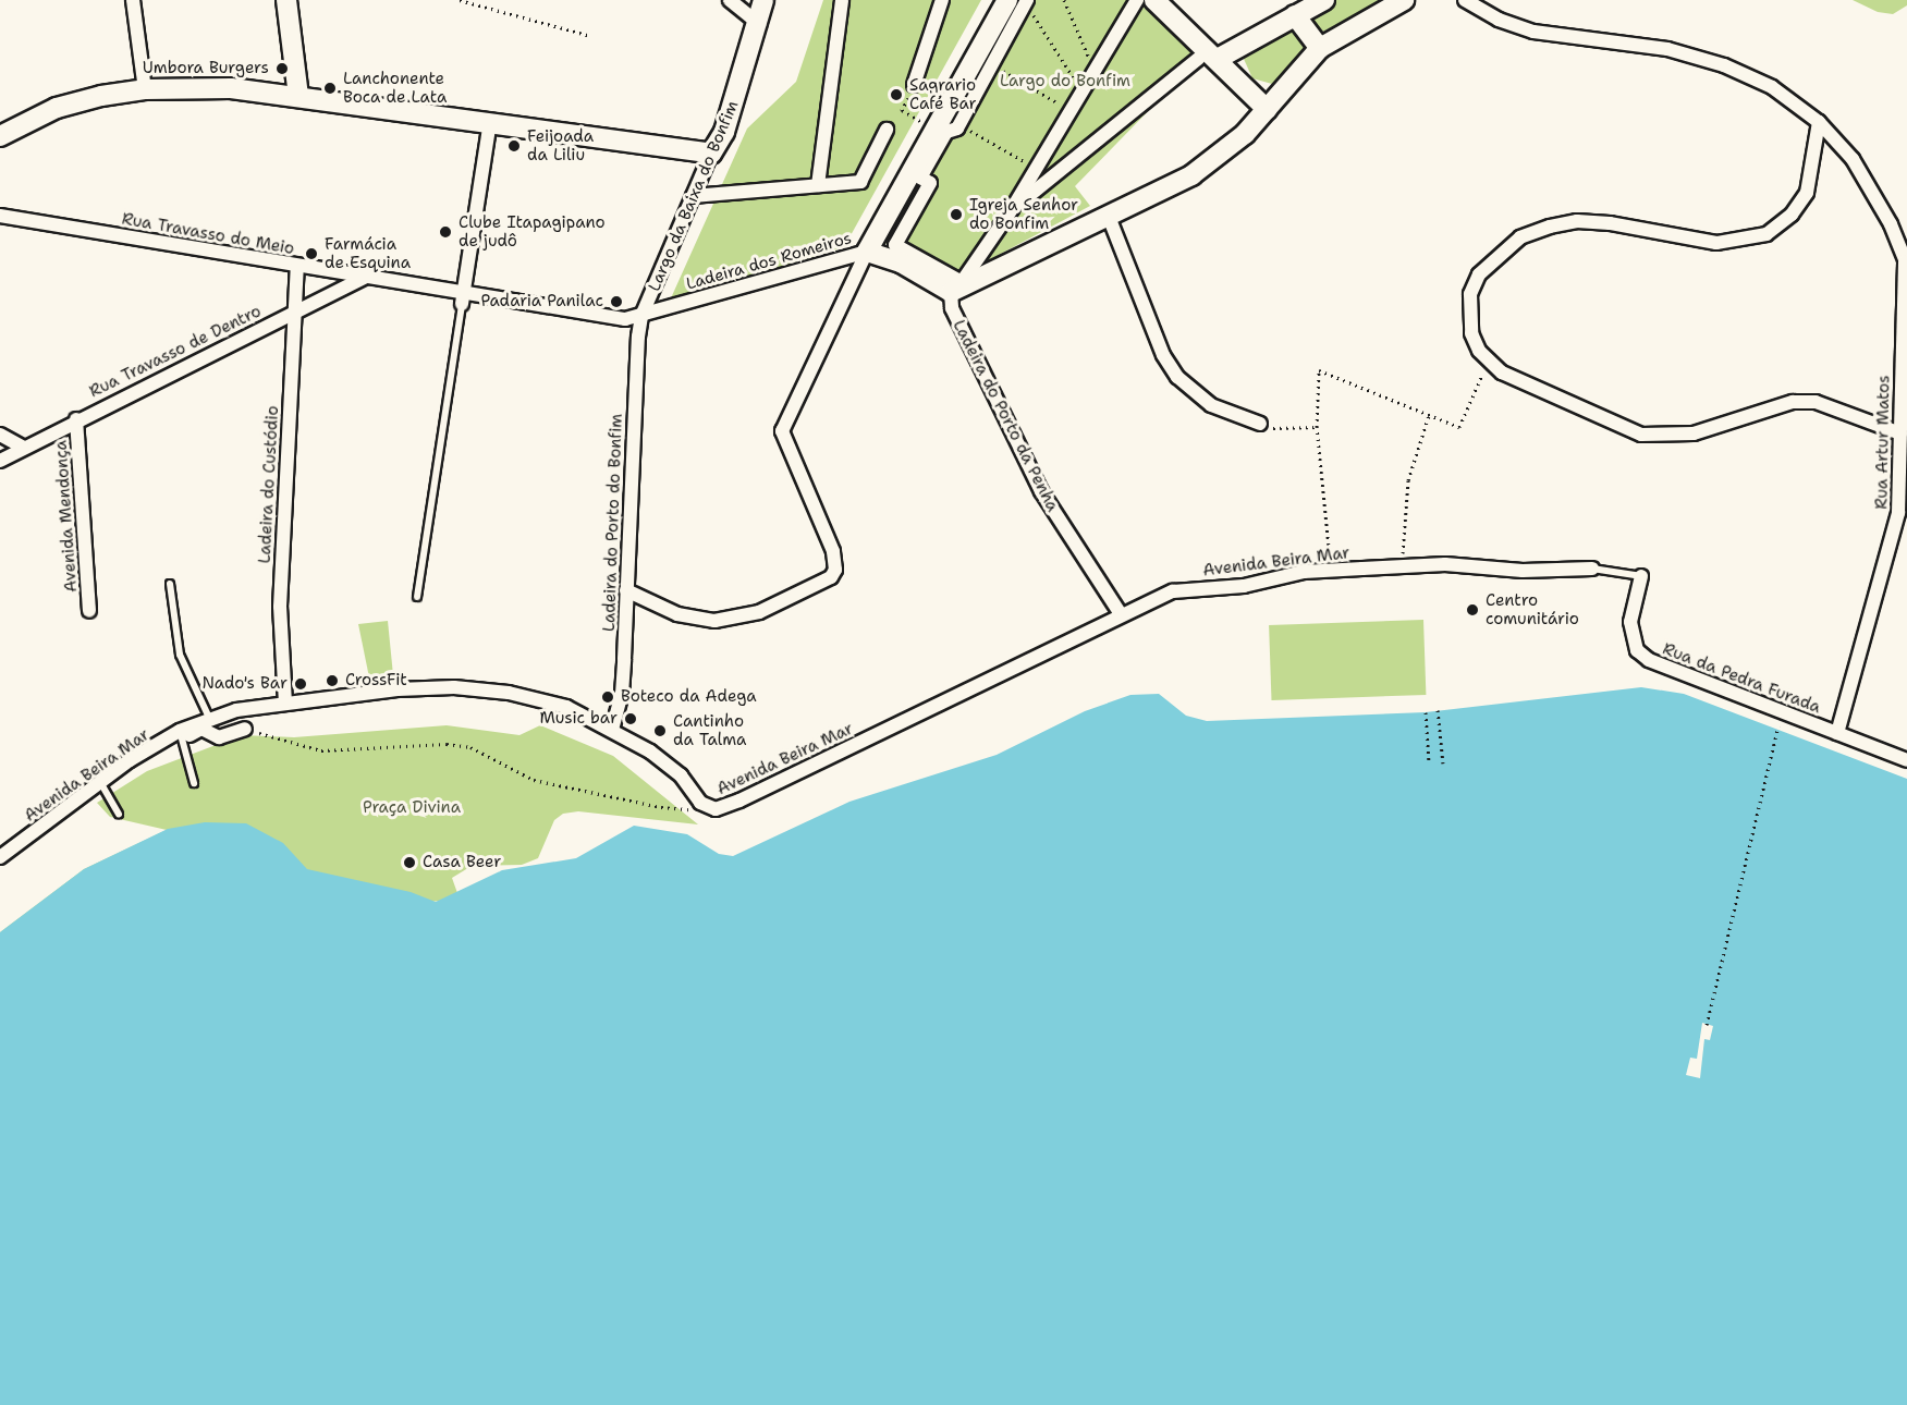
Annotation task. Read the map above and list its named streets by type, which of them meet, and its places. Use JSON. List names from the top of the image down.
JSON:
{
  "streets": {
    "street": [
      "Largo da Baixa do Bonfim",
      "Rua Travasso do Meio",
      "Ladeira dos Romeiros",
      "Rua Travasso de Dentro",
      "Ladeira do Porto da Penha",
      "Rua Artur Matos",
      "Ladeira do Custódio",
      "Avenida Mendonça",
      "Ladeira do Porto do Bonfim",
      "Avenida Beira Mar",
      "Rua da Pedra Furada"
    ]
  },
  "crossings": [
    ["Largo da Baixa do Bonfim", "Rua Travasso do Meio"],
    ["Largo da Baixa do Bonfim", "Ladeira dos Romeiros"],
    ["Largo da Baixa do Bonfim", "Ladeira do Porto do Bonfim"],
    ["Rua Travasso do Meio", "Ladeira dos Romeiros"],
    ["Rua Travasso do Meio", "Rua Travasso de Dentro"],
    ["Rua Travasso do Meio", "Ladeira do Custódio"],
    ["Rua Travasso do Meio", "Ladeira do Porto do Bonfim"],
    ["Ladeira dos Romeiros", "Ladeira do Porto do Bonfim"],
    ["Rua Travasso de Dentro", "Ladeira do Custódio"],
    ["Rua Travasso de Dentro", "Avenida Mendonça"],
    ["Ladeira do Porto da Penha", "Avenida Beira Mar"],
    ["Rua Artur Matos", "Rua da Pedra Furada"],
    ["Ladeira do Custódio", "Avenida Beira Mar"],
    ["Ladeira do Porto do Bonfim", "Avenida Beira Mar"]
  ],
  "parks": ["Largo do Bonfim", "Praça Divina"],
  "places": [
    "Umbora Burgers",
    "Lanchonente Boca de Lata",
    "Sagrario Café Bar",
    "Feijoada da Liliu",
    "Igreja Senhor do Bonfim",
    "Clube Itapagipano de judô",
    "Farmácia de Esquina",
    "Padaria Panilac",
    "Centro comunitário",
    "CrossFit",
    "Nado's Bar",
    "Boteco da Adega",
    "Music bar",
    "Cantinho da Talma",
    "Casa Beer"
  ]
}
